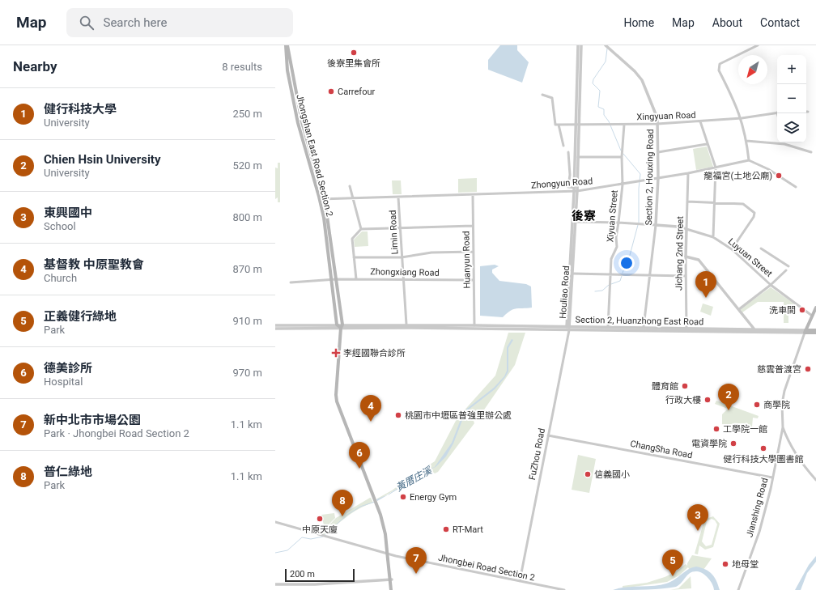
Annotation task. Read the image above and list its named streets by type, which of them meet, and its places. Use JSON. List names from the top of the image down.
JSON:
{
  "streets": {
    "main road": ["Jhongshan East Road Section 2"],
    "street": [
      "Xingyuan Road",
      "Section 2, Houxing Road",
      "Zhongyun Road",
      "Xiyuan Street",
      "Limin Road",
      "Jichang 2nd Street",
      "Luyuan Street",
      "Huanyun Road",
      "Zhongxiang Road",
      "Houliao Road",
      "Section 2, Huanzhong East Road",
      "ChangSha Road",
      "FuZhou Road",
      "Jianshing Road",
      "Jhongbei Road Section 2"
    ]
  },
  "crossings": [
    ["Xingyuan Road", "Section 2, Houxing Road"],
    ["Xingyuan Road", "Xiyuan Street"],
    ["Xingyuan Road", "Houliao Road"],
    ["Jhongshan East Road Section 2", "Zhongyun Road"],
    ["Jhongshan East Road Section 2", "Zhongxiang Road"],
    ["Jhongshan East Road Section 2", "Section 2, Huanzhong East Road"],
    ["Section 2, Houxing Road", "Zhongyun Road"],
    ["Section 2, Houxing Road", "Luyuan Street"],
    ["Section 2, Houxing Road", "Section 2, Huanzhong East Road"],
    ["Zhongyun Road", "Xiyuan Street"],
    ["Zhongyun Road", "Limin Road"],
    ["Zhongyun Road", "Jichang 2nd Street"],
    ["Zhongyun Road", "Huanyun Road"],
    ["Zhongyun Road", "Houliao Road"],
    ["Xiyuan Street", "Luyuan Street"],
    ["Xiyuan Street", "Section 2, Huanzhong East Road"],
    ["Limin Road", "Zhongxiang Road"],
    ["Limin Road", "Section 2, Huanzhong East Road"],
    ["Jichang 2nd Street", "Luyuan Street"],
    ["Jichang 2nd Street", "Section 2, Huanzhong East Road"],
    ["Luyuan Street", "Houliao Road"],
    ["Huanyun Road", "Zhongxiang Road"],
    ["Huanyun Road", "Section 2, Huanzhong East Road"],
    ["Houliao Road", "Section 2, Huanzhong East Road"],
    ["Houliao Road", "FuZhou Road"],
    ["Section 2, Huanzhong East Road", "FuZhou Road"],
    ["ChangSha Road", "FuZhou Road"],
    ["ChangSha Road", "Jianshing Road"],
    ["FuZhou Road", "Jhongbei Road Section 2"]
  ],
  "districts": ["後寮"],
  "water": ["黃厝庄溪"],
  "places": {
    "other": [
      "後寮里集會所",
      "Carrefour",
      "龍福宮(土地公廟)",
      "洗車間",
      "慈雲普渡宮",
      "體育館",
      "行政大樓",
      "商學院",
      "桃園市中壢區普強里辦公處",
      "工學院一館",
      "電資學院",
      "健行科技大學圖書館",
      "信義國小",
      "Energy Gym",
      "中原天廈",
      "RT-Mart",
      "地母堂"
    ],
    "health": ["李經國聯合診所"]
  },
  "scale_bar": "200 m",
  "north": "bottom left",
  "page": {
    "header": "Map",
    "search": "Search here",
    "nav": [
      "Home",
      "Map",
      "About",
      "Contact"
    ],
    "heading": ["Nearby", "8 results"],
    "map_buttons": ["+", "−"],
    "list": [
      {
        "mark": "1",
        "name": "健行科技大學",
        "note": "University",
        "value": "250 m"
      },
      {
        "mark": "2",
        "name": "Chien Hsin University",
        "note": "University",
        "value": "520 m"
      },
      {
        "mark": "3",
        "name": "東興國中",
        "note": "School",
        "value": "800 m"
      },
      {
        "mark": "4",
        "name": "基督教 中原聖教會",
        "note": "Church",
        "value": "870 m"
      },
      {
        "mark": "5",
        "name": "正義健行綠地",
        "note": "Park",
        "value": "910 m"
      },
      {
        "mark": "6",
        "name": "德美診所",
        "note": "Hospital",
        "value": "970 m"
      },
      {
        "mark": "7",
        "name": "新中北市市場公園",
        "note": "Park · Jhongbei Road Section 2",
        "value": "1.1 km"
      },
      {
        "mark": "8",
        "name": "普仁綠地",
        "note": "Park",
        "value": "1.1 km"
      }
    ],
    "pins": [
      "1",
      "2",
      "4",
      "6",
      "8",
      "3",
      "7",
      "5"
    ],
    "scale": "200 m"
  }
}
